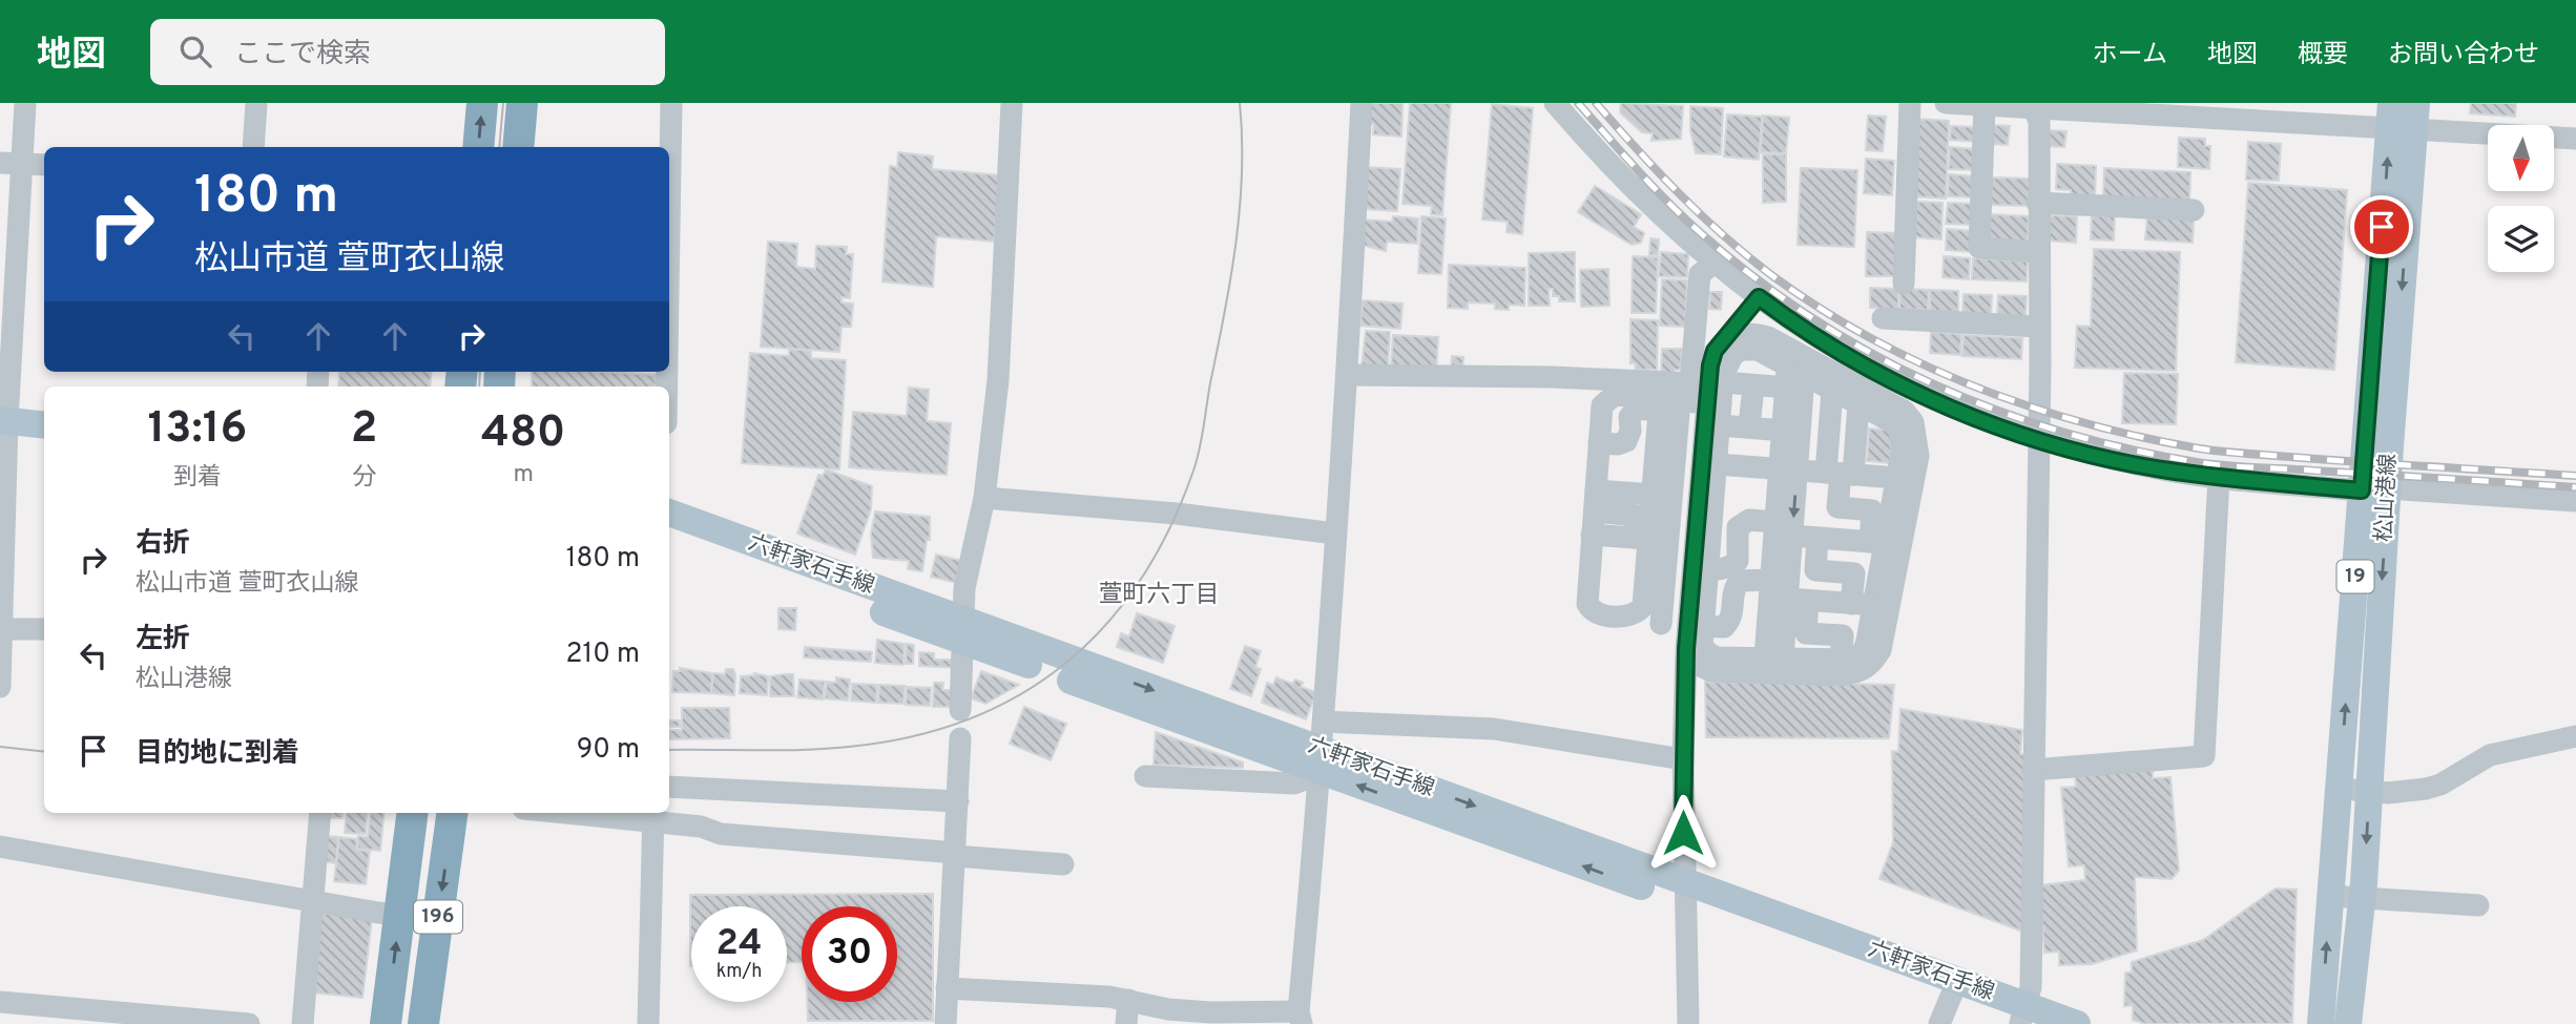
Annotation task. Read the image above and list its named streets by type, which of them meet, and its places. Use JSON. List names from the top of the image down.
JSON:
{
  "streets": {
    "highway": ["196"],
    "main road": ["松山港線", "六軒家石手線", "19"]
  },
  "districts": ["萱町六丁目"],
  "north": "bottom",
  "page": {
    "header": "地図",
    "search": "ここで検索",
    "nav": [
      "ホーム",
      "地図",
      "概要",
      "お問い合わせ"
    ],
    "turn": ["180 m", "松山市道 萱町衣山線"],
    "eta": [
      "13:16",
      "到着",
      "2",
      "分",
      "480",
      "m"
    ],
    "list": [
      {
        "name": "右折",
        "note": "松山市道 萱町衣山線",
        "value": "180 m"
      },
      {
        "name": "左折",
        "note": "松山港線",
        "value": "210 m"
      },
      {
        "name": "目的地に到着",
        "value": "90 m"
      }
    ],
    "speed": "24 km/h",
    "limit": "30"
  }
}
